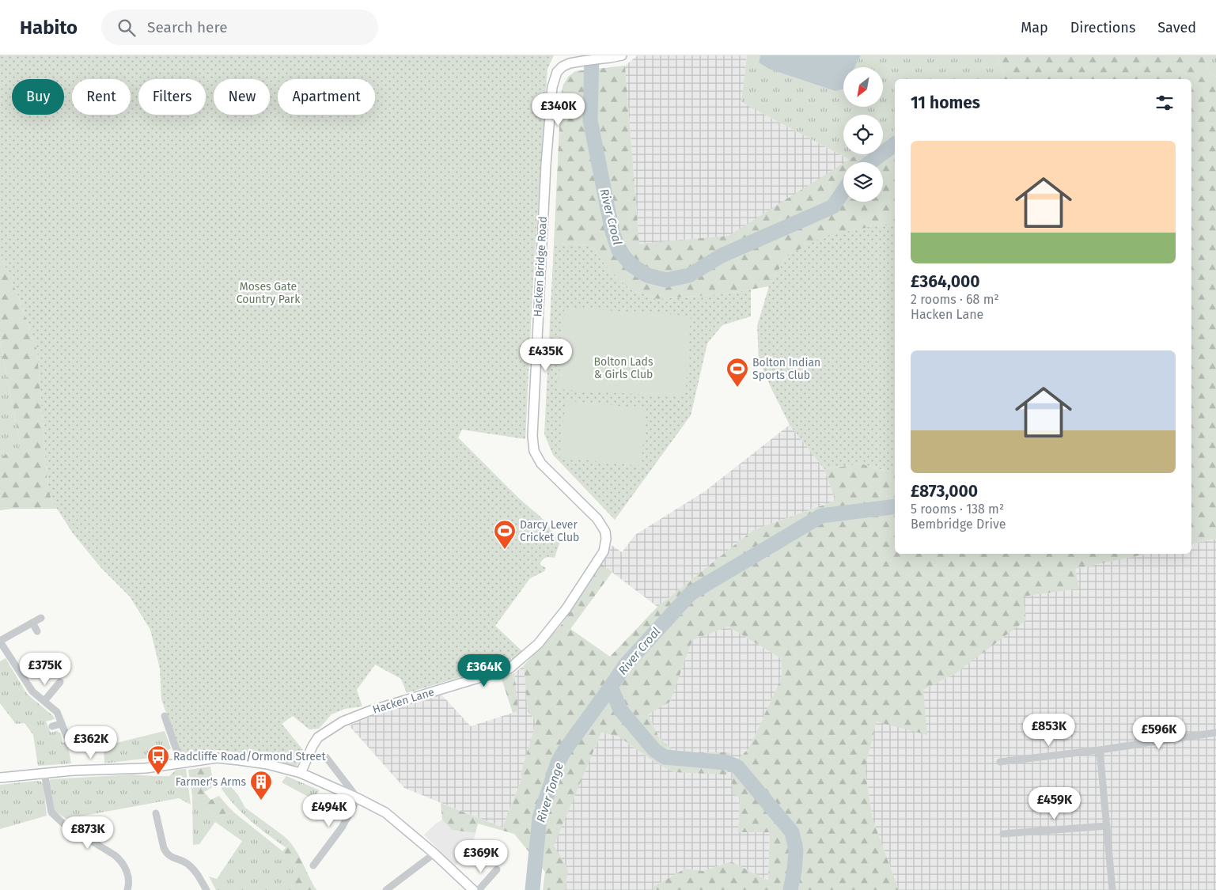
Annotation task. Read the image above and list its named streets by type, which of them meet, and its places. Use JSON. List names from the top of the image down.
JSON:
{
  "streets": {
    "street": ["Hacken Bridge Road", "Hacken Lane"]
  },
  "crossings": [
    ["Hacken Bridge Road", "Hacken Lane"]
  ],
  "water": ["River Croal", "River Tonge"],
  "parks": ["Moses Gate Country Park", "Bolton Lads & Girls Club"],
  "places": {
    "sports": ["Bolton Indian Sports Club", "Darcy Lever Cricket Club"],
    "bus stop": ["Radcliffe Road/Ormond Street"],
    "building": ["Farmer's Arms"]
  },
  "north": "bottom left",
  "page": {
    "header": "Habito",
    "search": "Search here",
    "nav": ["Map", "Directions", "Saved"],
    "chip": [
      "Buy",
      "Rent",
      "Filters",
      "New",
      "Apartment"
    ],
    "heading": "11 homes",
    "price": [
      "£340K",
      "£435K",
      "£375K",
      "£364K",
      "£853K",
      "£596K",
      "£362K",
      "£459K",
      "£494K",
      "£873K",
      "£369K"
    ],
    "list": [
      {
        "name": "£364,000",
        "note": "2 rooms · 68 m² · Hacken Lane"
      },
      {
        "name": "£873,000",
        "note": "5 rooms · 138 m² · Bembridge Drive"
      }
    ]
  }
}
